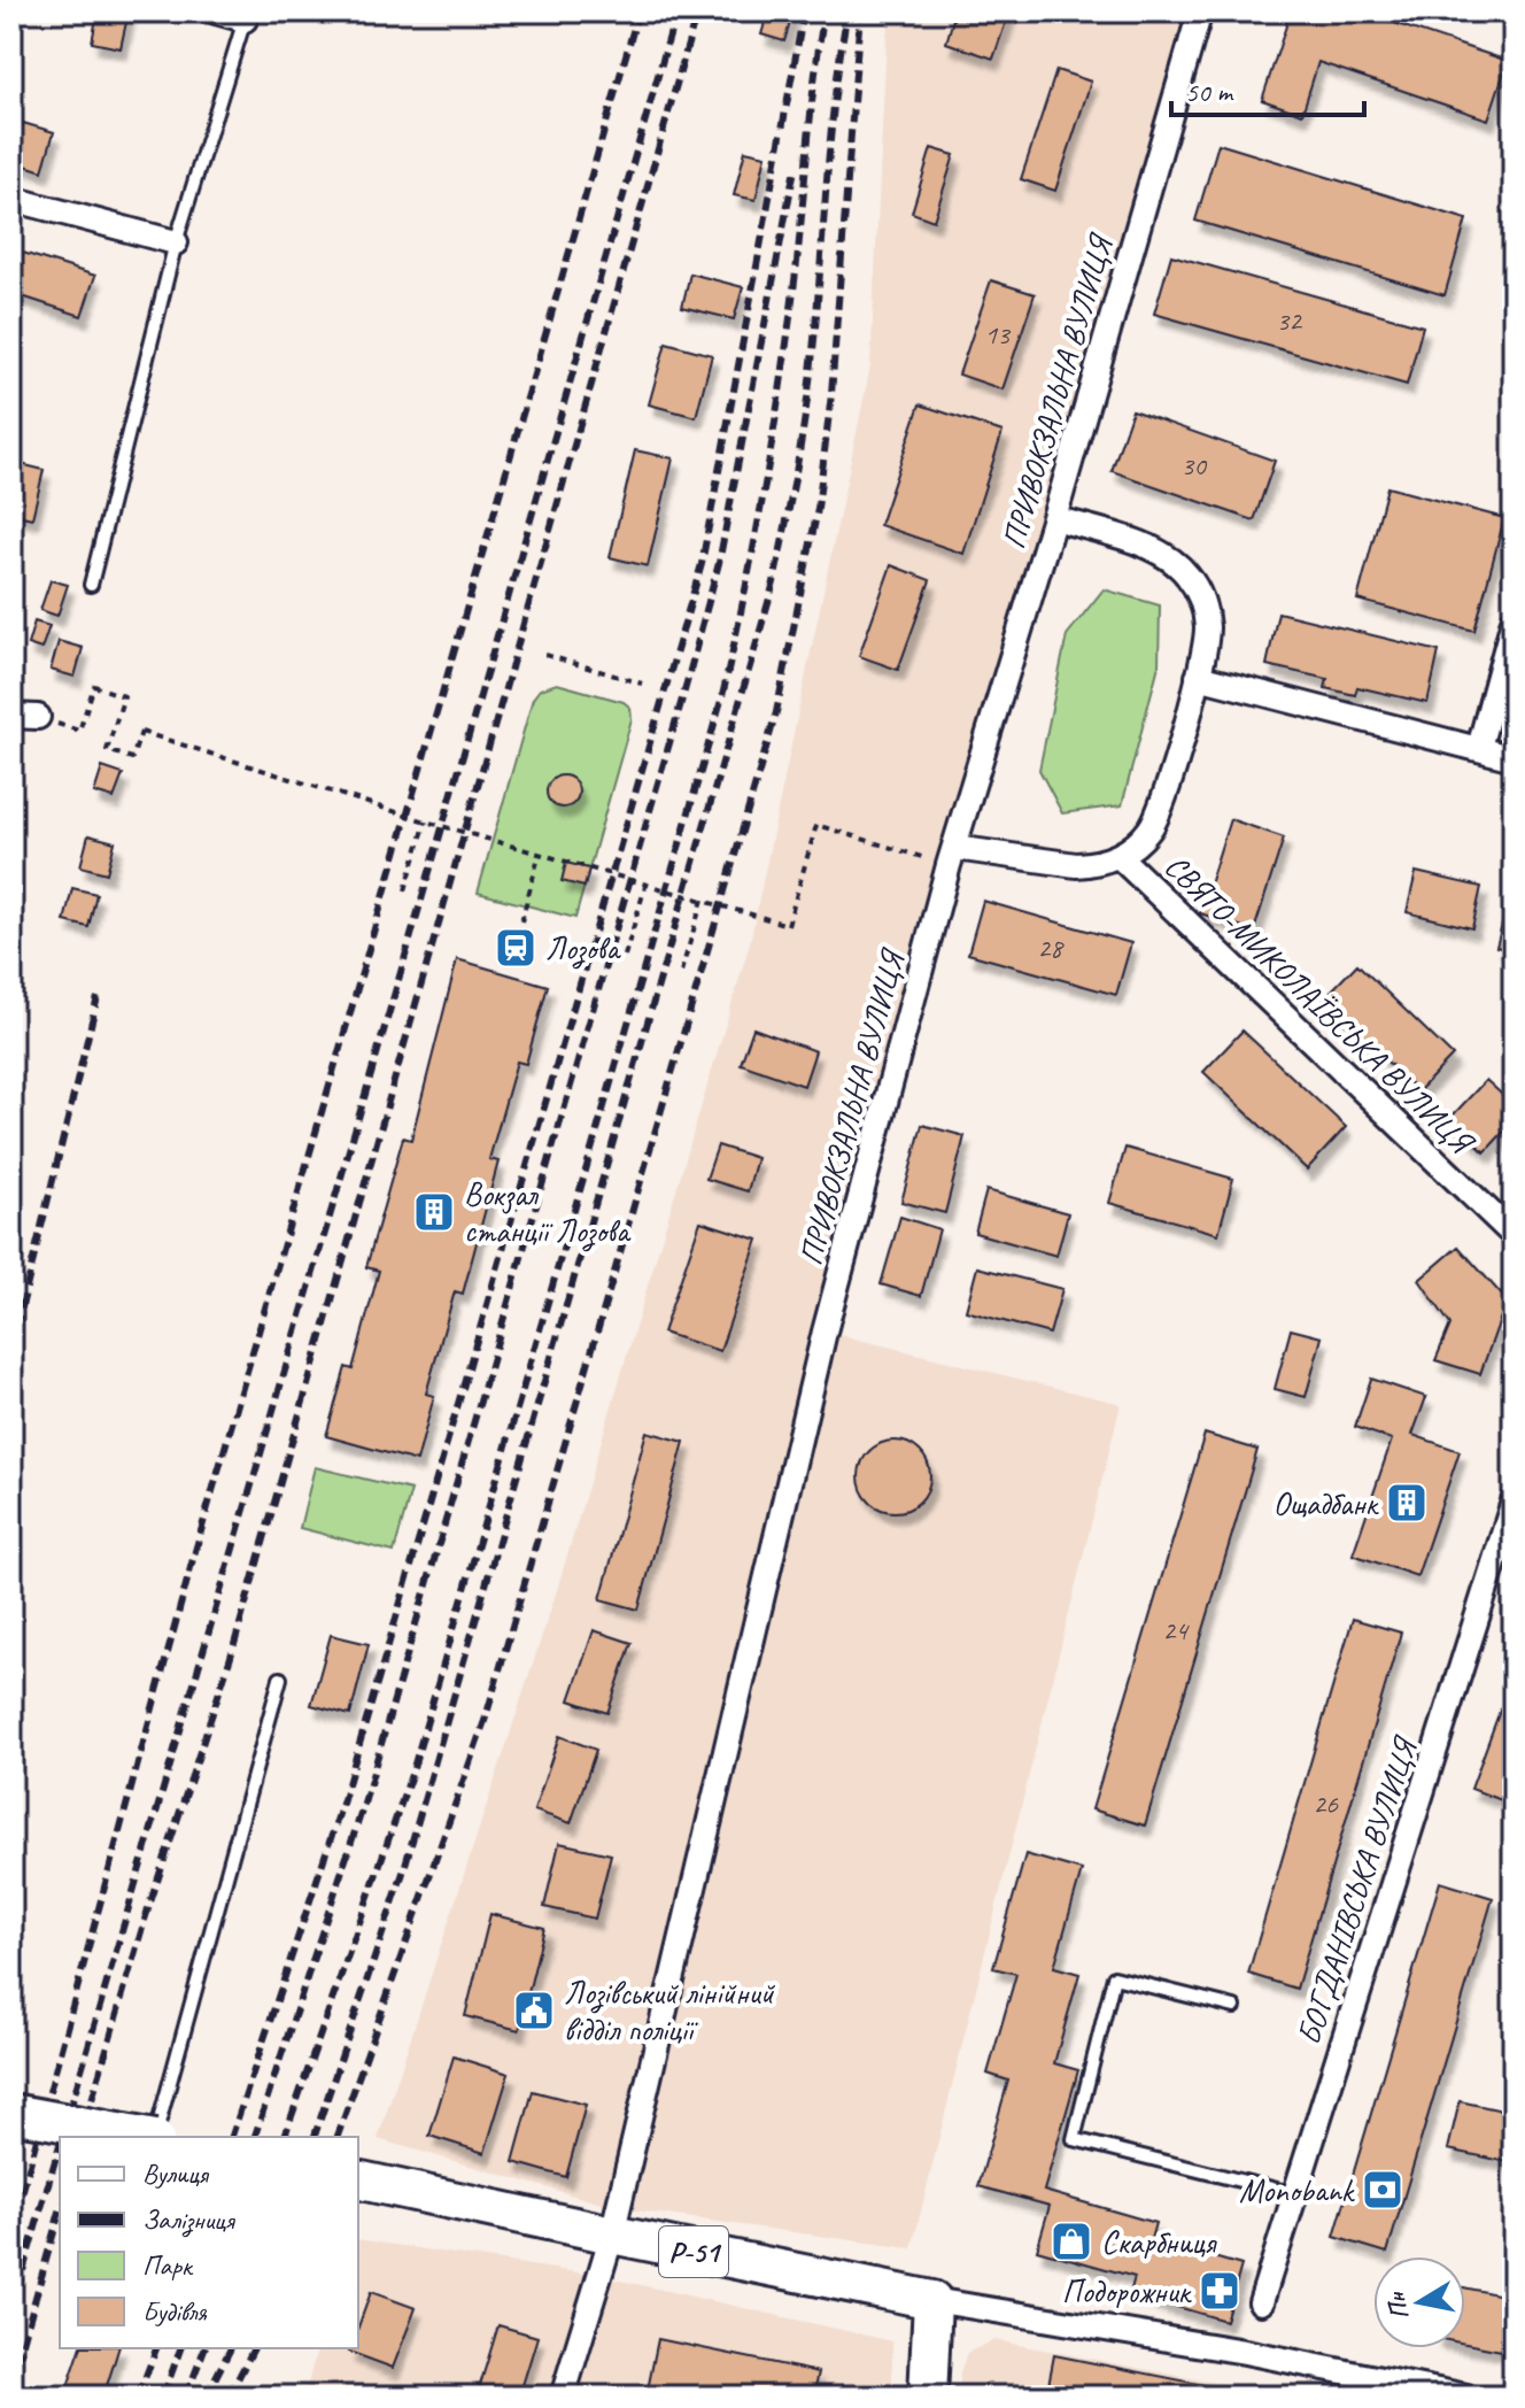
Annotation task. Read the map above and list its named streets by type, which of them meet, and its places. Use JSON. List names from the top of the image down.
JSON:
{
  "streets": {
    "main road": ["Р-51"],
    "street": ["ПРИВОКЗАЛЬНА ВУЛИЦЯ", "СВЯТО-МИКОЛАЇВСЬКА ВУЛИЦЯ", "БОГДАНІВСЬКА ВУЛИЦЯ"]
  },
  "crossings": [
    ["ПРИВОКЗАЛЬНА ВУЛИЦЯ", "Р-51"]
  ],
  "places": {
    "station": ["Лозова"],
    "building": ["Вокзал станції Лозова", "Ощадбанк"],
    "public building": ["Лозівський лінійний відділ поліції"],
    "bank": ["Monobank"],
    "shop": ["Скарбниця"],
    "pharmacy": ["Подорожник"]
  },
  "house_numbers": [
    "32",
    "13",
    "30",
    "28",
    "24",
    "26"
  ],
  "legend": [
    "Вулиця",
    "Залізниця",
    "Парк",
    "Будівля"
  ],
  "scale_bar": "50 m",
  "north": "left"
}
